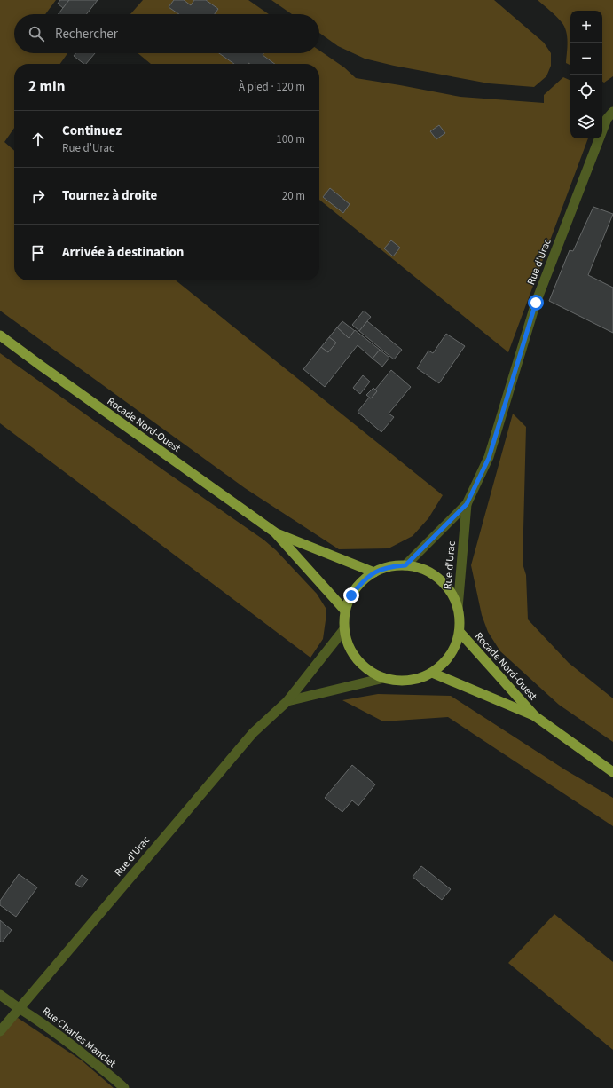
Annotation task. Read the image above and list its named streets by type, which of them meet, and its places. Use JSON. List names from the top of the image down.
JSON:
{
  "streets": {
    "main road": ["Rocade Nord-Ouest"],
    "street": ["Rue d'Urac", "Rue Charles Manciet"]
  },
  "crossings": [
    ["Rue d'Urac", "Rocade Nord-Ouest"],
    ["Rue d'Urac", "Rue Charles Manciet"]
  ],
  "page": {
    "map_buttons": ["+", "−"],
    "search": "Rechercher",
    "heading": ["2 min", "À pied · 120 m"],
    "list": [
      ["Continuez", "Rue d'Urac", "100 m"],
      ["Tournez à droite", "20 m"],
      "Arrivée à destination"
    ]
  }
}
